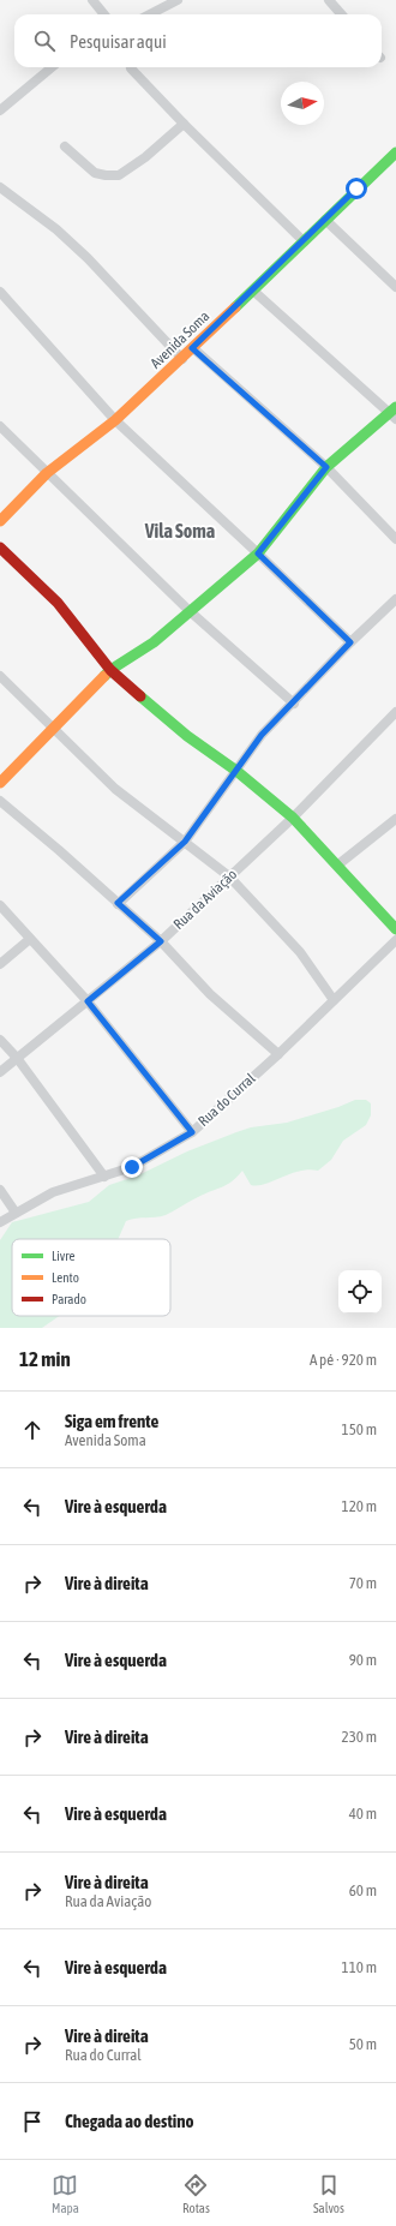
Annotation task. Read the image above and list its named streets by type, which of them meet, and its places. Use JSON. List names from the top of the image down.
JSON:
{
  "streets": {
    "street": ["Avenida Soma", "Rua da Aviação", "Rua do Curral"]
  },
  "districts": ["Vila Soma"],
  "legend": ["Livre", "Lento", "Parado"],
  "north": "right",
  "page": {
    "search": "Pesquisar aqui",
    "heading": ["12 min", "A pé · 920 m"],
    "list": [
      ["Siga em frente", "Avenida Soma", "150 m"],
      ["Vire à esquerda", "120 m"],
      ["Vire à direita", "70 m"],
      ["Vire à esquerda", "90 m"],
      ["Vire à direita", "230 m"],
      ["Vire à esquerda", "40 m"],
      ["Vire à direita", "Rua da Aviação", "60 m"],
      ["Vire à esquerda", "110 m"],
      ["Vire à direita", "Rua do Curral", "50 m"],
      "Chegada ao destino"
    ],
    "nav": ["Mapa", "Rotas", "Salvos"]
  }
}
